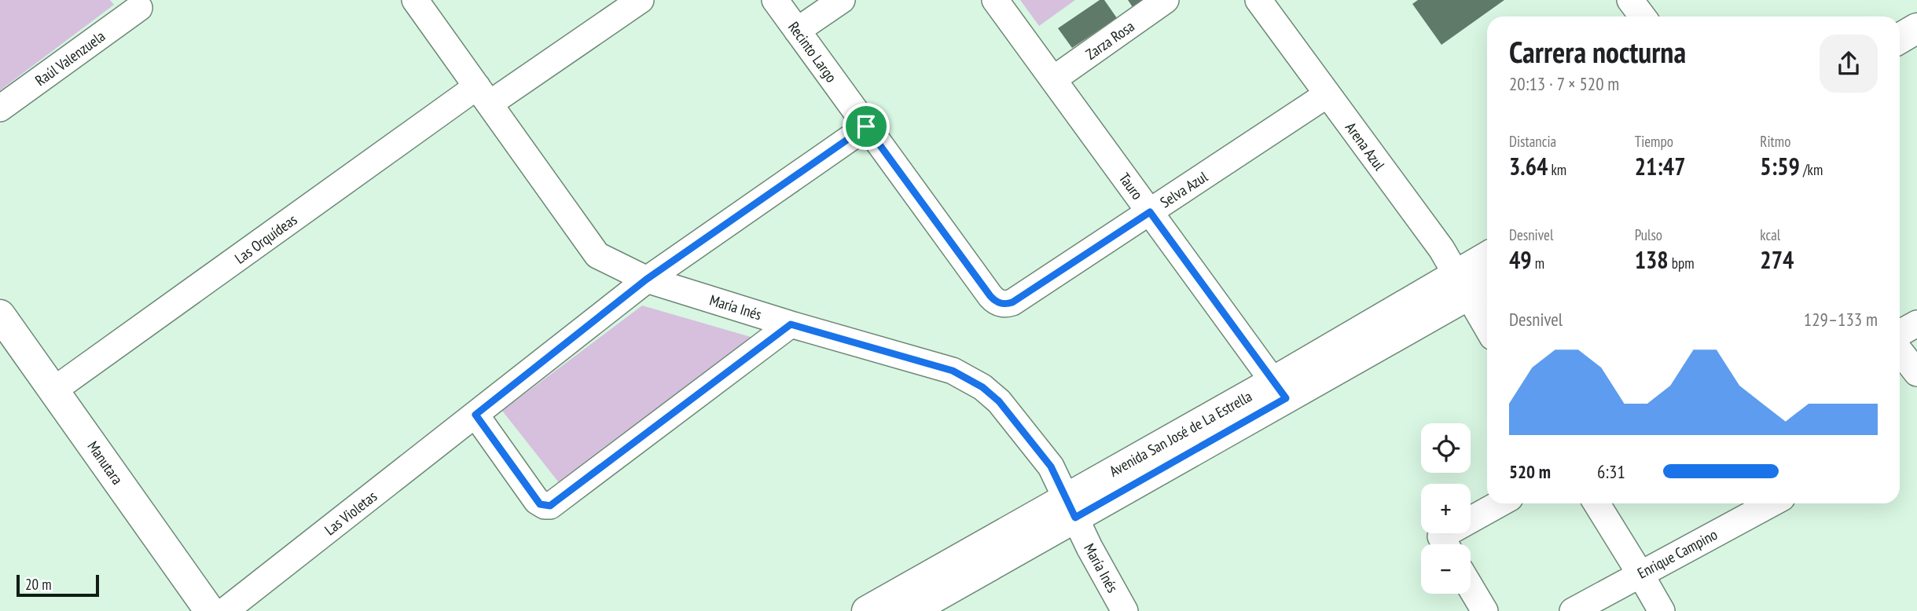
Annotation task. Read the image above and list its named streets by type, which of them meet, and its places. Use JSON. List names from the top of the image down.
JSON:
{
  "streets": {
    "main road": ["Avenida San José de La Estrella", "Manutara"],
    "street": [
      "Zarza Rosa",
      "Recinto Largo",
      "Raúl Valenzuela",
      "Arena Azul",
      "Tauro",
      "Selva Azul",
      "Las Orquídeas",
      "María Inés",
      "Las Violetas",
      "Enrique Campino"
    ]
  },
  "crossings": [
    ["Zarza Rosa", "Tauro"],
    ["Recinto Largo", "Selva Azul"],
    ["Recinto Largo", "Las Violetas"],
    ["Arena Azul", "Selva Azul"],
    ["Arena Azul", "Avenida San José de La Estrella"],
    ["Tauro", "Selva Azul"],
    ["Tauro", "Avenida San José de La Estrella"],
    ["Las Orquídeas", "María Inés"],
    ["Las Orquídeas", "Manutara"],
    ["María Inés", "Avenida San José de La Estrella"],
    ["María Inés", "Las Violetas"]
  ],
  "scale_bar": "20 m",
  "page": {
    "heading": ["Carrera nocturna", "20:13 · 7 × 520 m"],
    "stats": [
      ["Distancia", "3.64 km"],
      ["Tiempo", "21:47"],
      ["Ritmo", "5:59 /km"],
      ["Desnivel", "49 m"],
      ["Pulso", "138 bpm"],
      ["kcal", "274"]
    ],
    "chart": ["Desnivel", "129–133 m"],
    "map_buttons": ["+", "−"],
    "list": [
      {
        "name": "520 m",
        "note": "6:31"
      }
    ],
    "scale": "20 m"
  }
}
